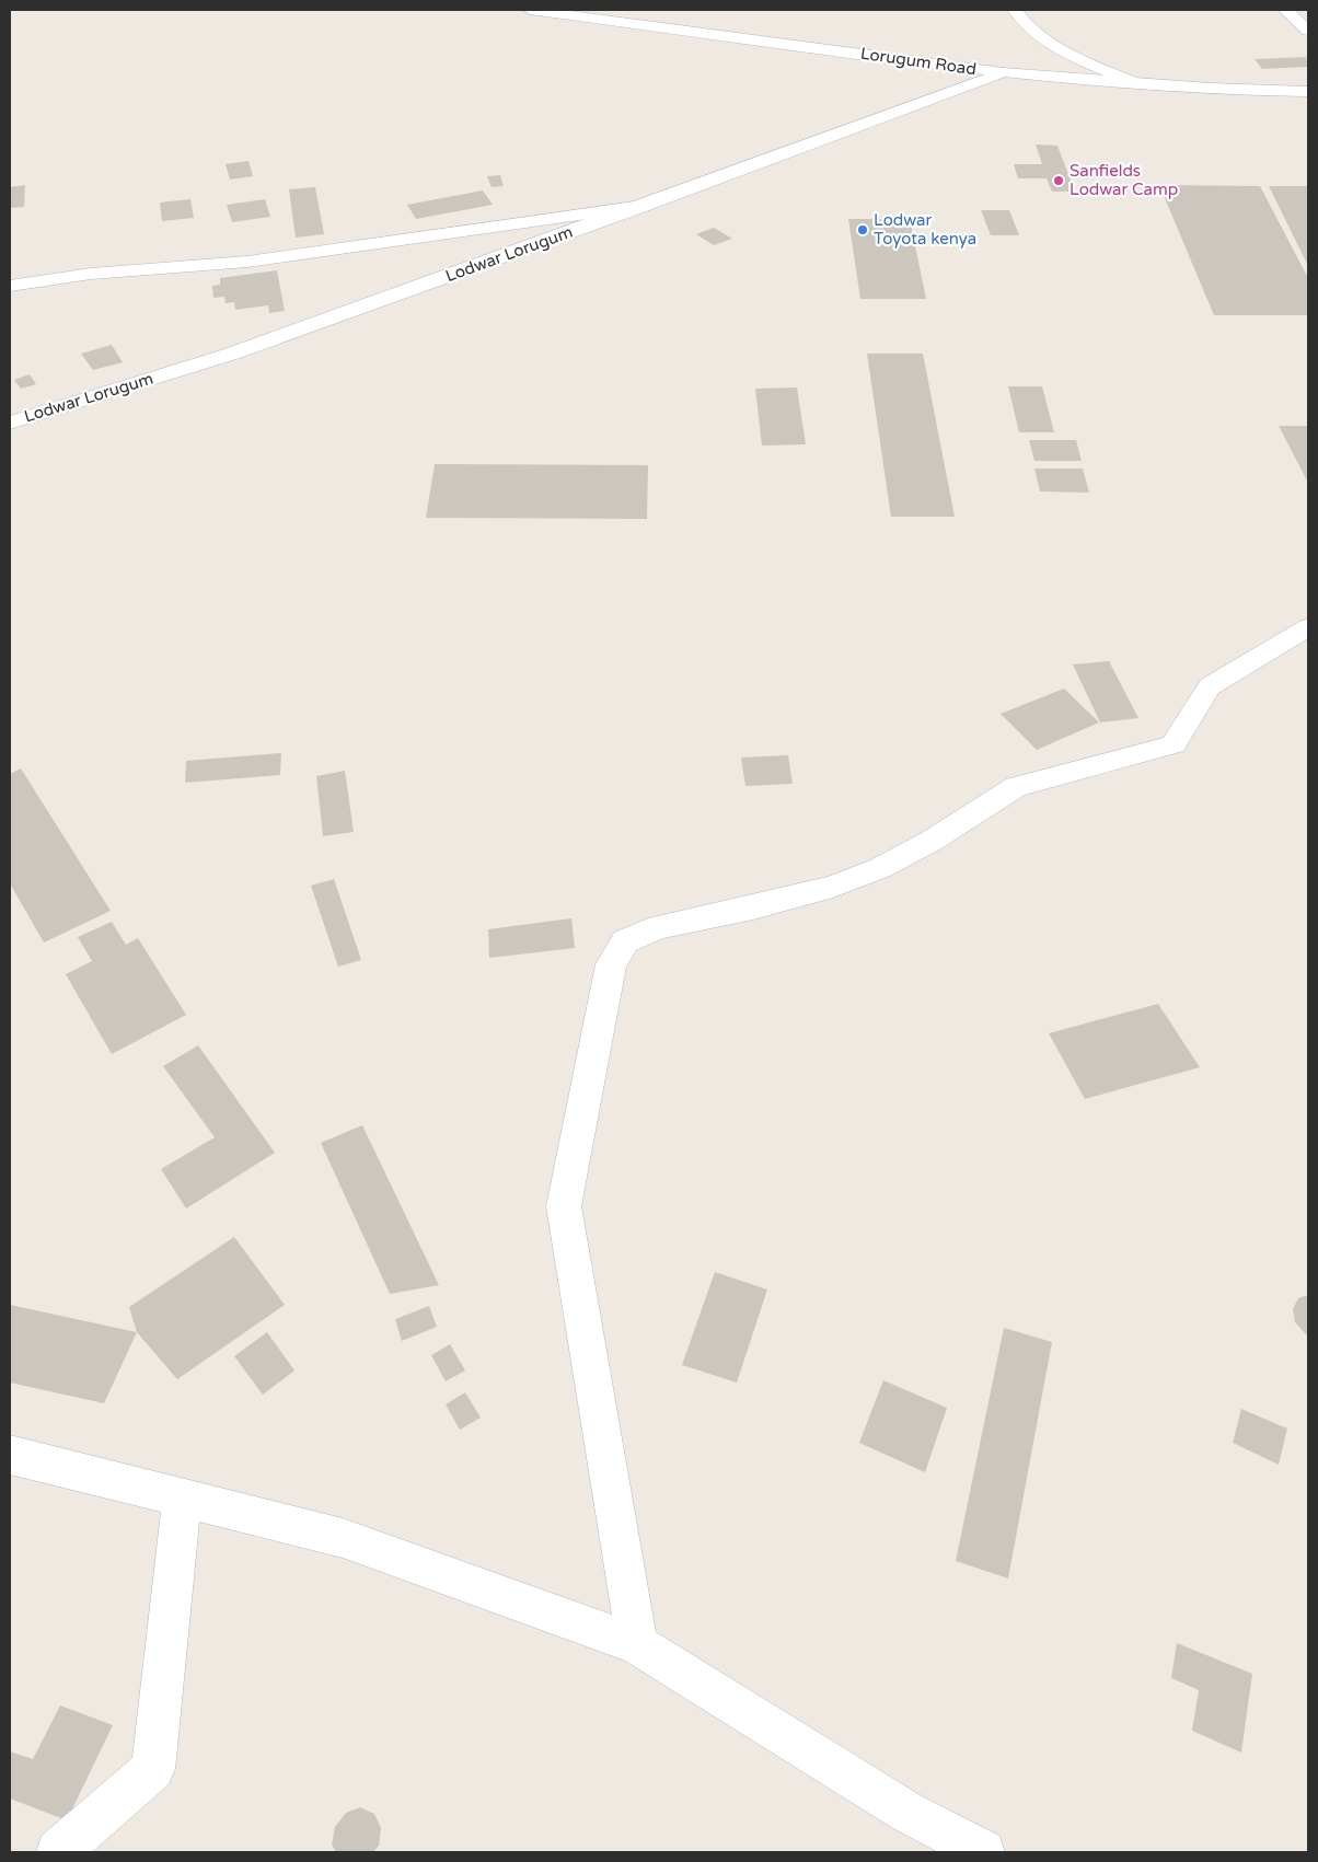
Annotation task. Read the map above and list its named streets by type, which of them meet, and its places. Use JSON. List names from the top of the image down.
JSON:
{
  "streets": {
    "street": ["Lorugum Road", "Lodwar Lorugum"]
  },
  "crossings": [
    ["Lorugum Road", "Lodwar Lorugum"]
  ],
  "places": ["Sanfields Lodwar Camp", "Lodwar Toyota kenya"]
}
